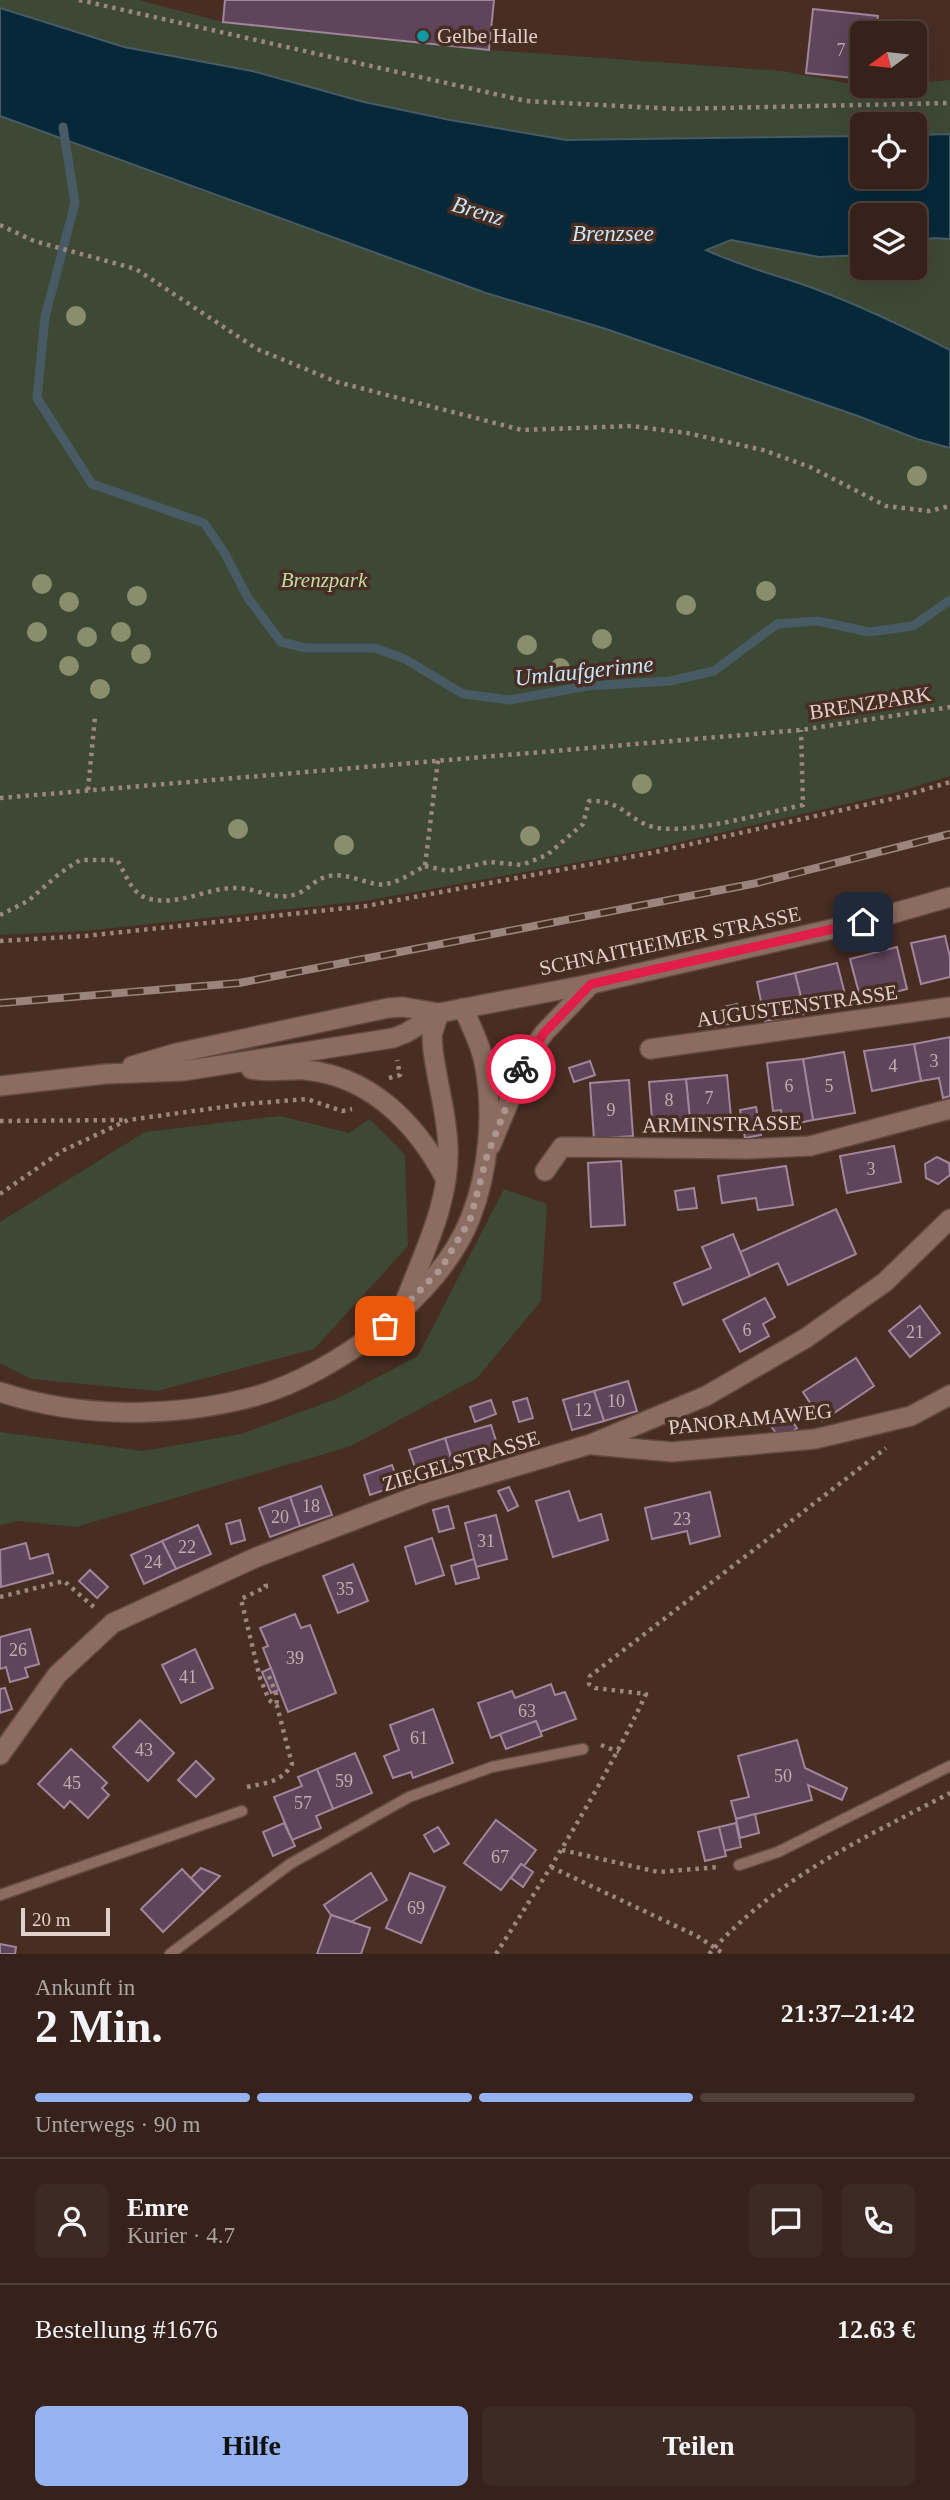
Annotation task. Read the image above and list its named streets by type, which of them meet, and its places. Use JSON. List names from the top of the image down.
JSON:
{
  "streets": {
    "street": [
      "SCHNAITHEIMER STRASSE",
      "AUGUSTENSTRASSE",
      "ARMINSTRASSE",
      "PANORAMAWEG",
      "ZIEGELSTRASSE"
    ],
    "path": ["BRENZPARK"]
  },
  "crossings": [
    ["PANORAMAWEG", "ZIEGELSTRASSE"]
  ],
  "water": ["Brenz", "Brenzsee", "Umlaufgerinne"],
  "parks": ["Brenzpark"],
  "places": ["Gelbe Halle"],
  "house_numbers": [
    "7",
    "3",
    "4",
    "6",
    "5",
    "7",
    "8",
    "9",
    "3",
    "6",
    "21",
    "10",
    "12",
    "18",
    "20",
    "23",
    "31",
    "22",
    "24",
    "35",
    "26",
    "39",
    "41",
    "63",
    "61",
    "43",
    "50",
    "59",
    "45",
    "57",
    "67",
    "69"
  ],
  "scale_bar": "20 m",
  "north": "left",
  "page": {
    "scale": "20 m",
    "heading": ["2 Min.", "Ankunft in", "21:37–21:42"],
    "panel": [
      "Emre",
      "Kurier · 4.7",
      "Bestellung #1676",
      "12.63 €"
    ],
    "bar": "Unterwegs · 90 m",
    "buttons": ["Hilfe", "Teilen"]
  }
}
